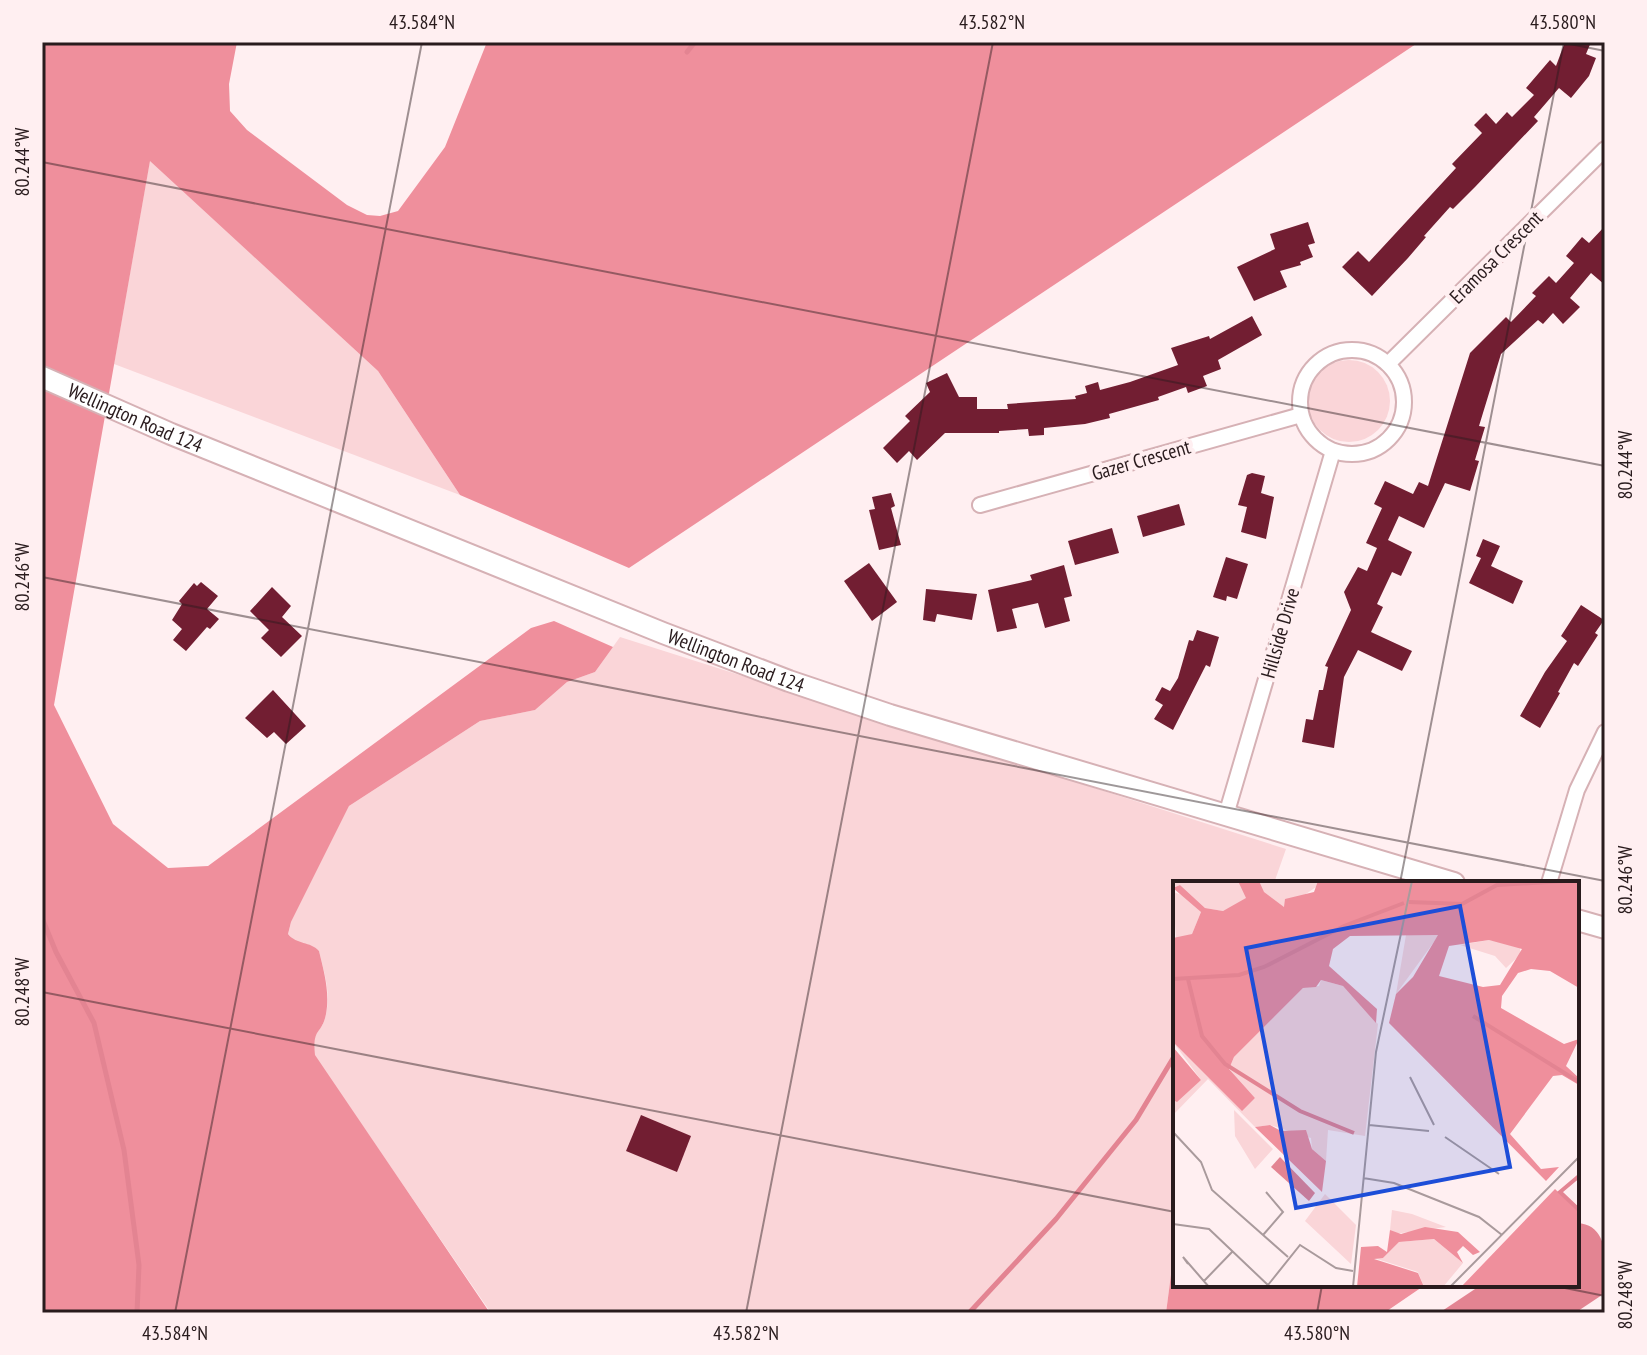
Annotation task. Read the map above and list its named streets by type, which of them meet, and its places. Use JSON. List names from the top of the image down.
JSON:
{
  "streets": {
    "main road": ["Wellington Road 124"],
    "street": ["Eramosa Crescent", "Gazer Crescent", "Hillside Drive"]
  },
  "crossings": [
    ["Eramosa Crescent", "Gazer Crescent"],
    ["Eramosa Crescent", "Hillside Drive"],
    ["Wellington Road 124", "Hillside Drive"],
    ["Gazer Crescent", "Hillside Drive"]
  ],
  "coordinates": [
    "43.584°N",
    "43.582°N",
    "43.580°N",
    "80.244°W",
    "80.246°W",
    "80.248°W"
  ]
}
